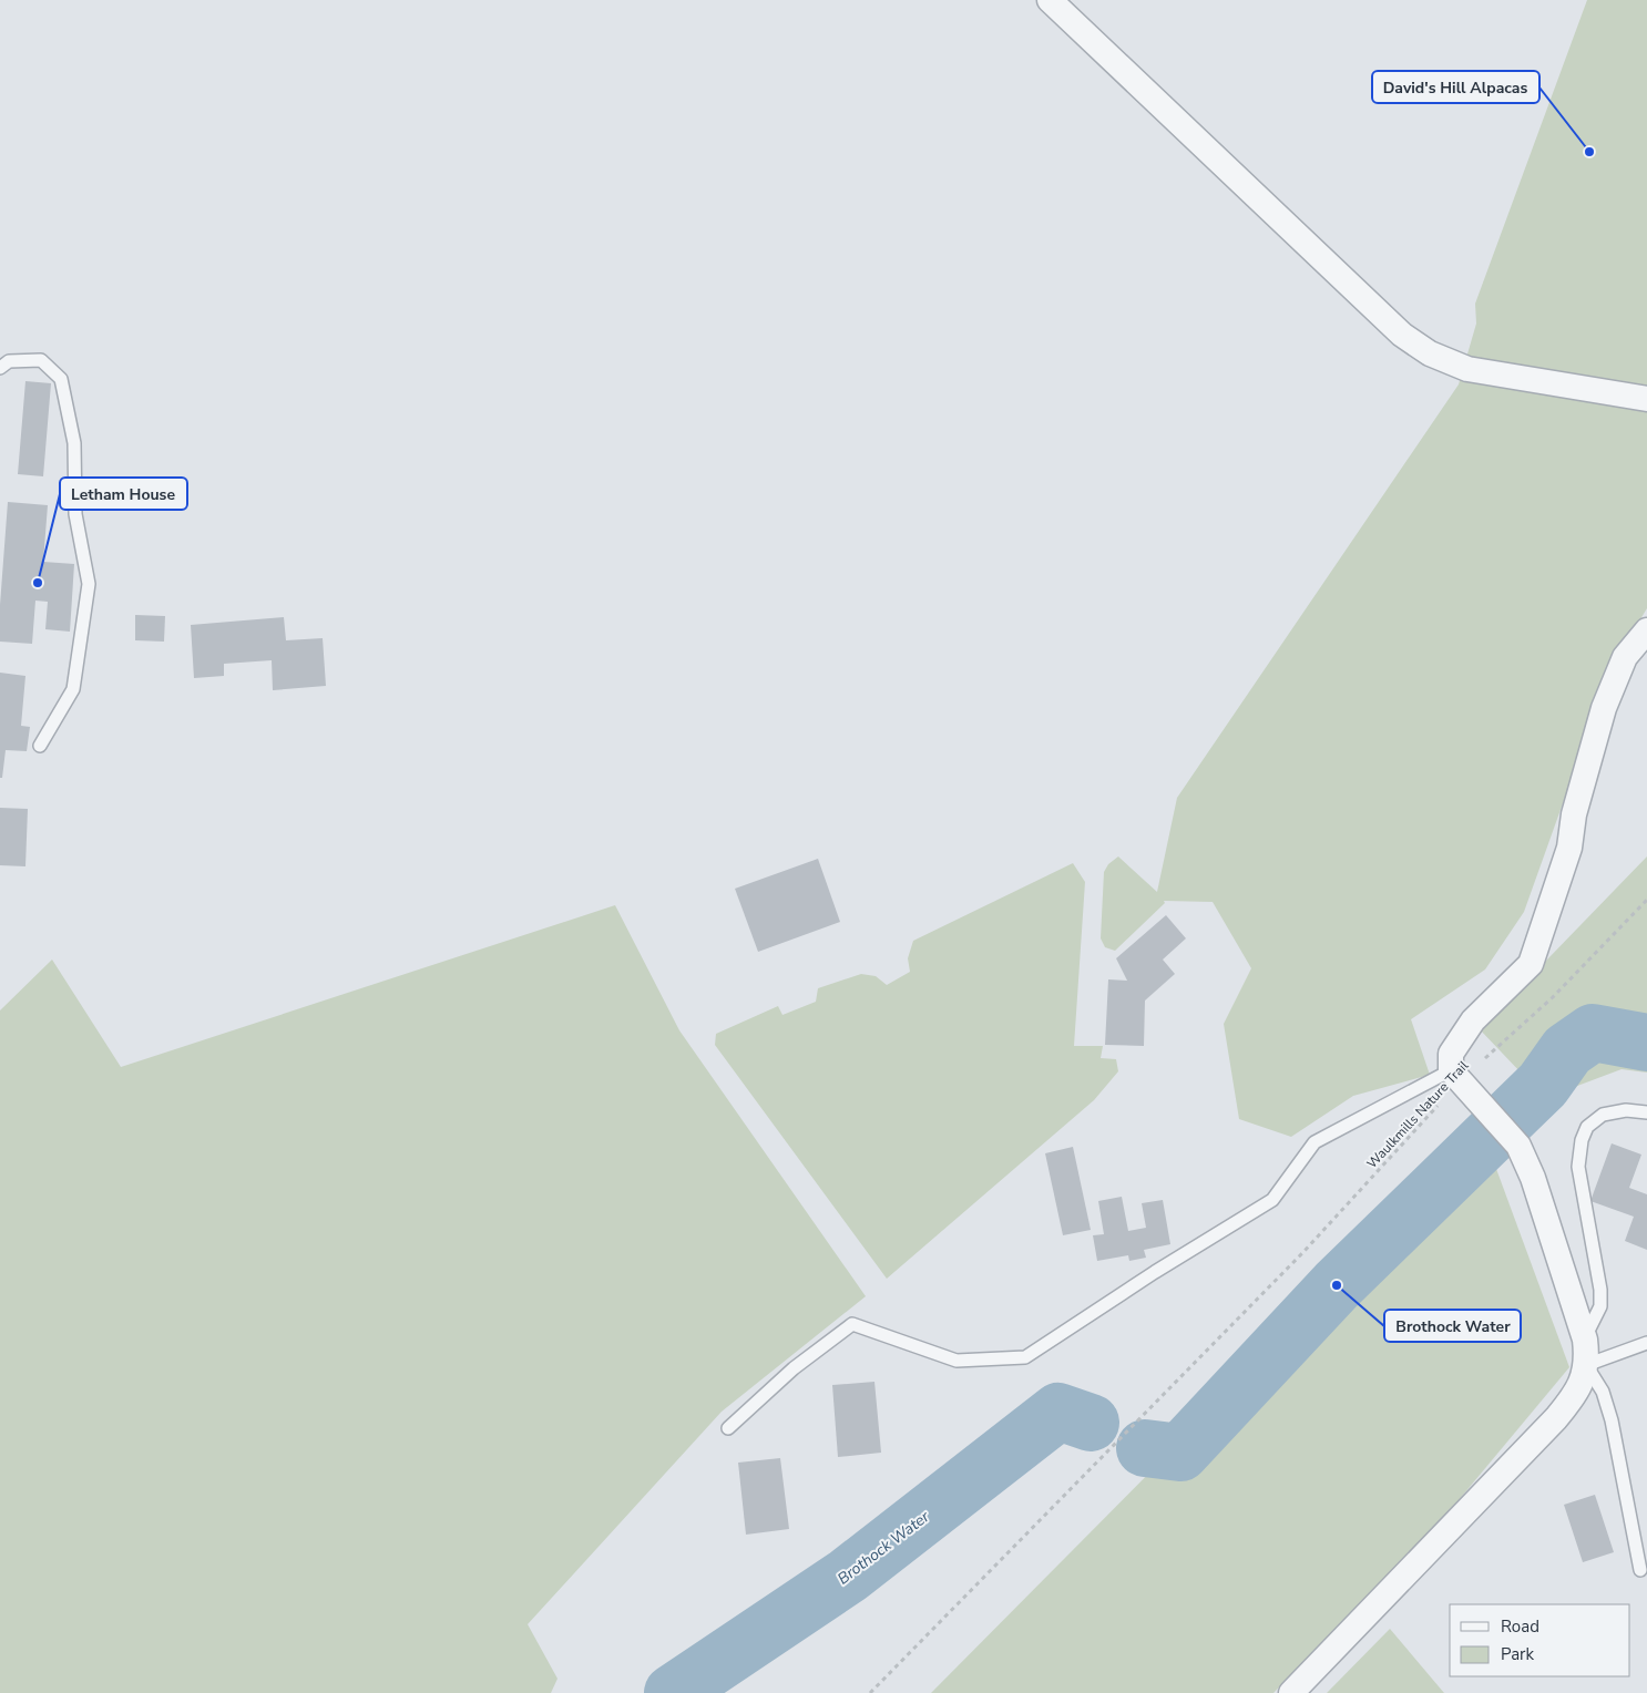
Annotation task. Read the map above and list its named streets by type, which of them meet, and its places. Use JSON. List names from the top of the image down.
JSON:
{
  "streets": {
    "path": ["Waulkmills Nature Trail"]
  },
  "water": ["Brothock Water"],
  "places": ["David's Hill Alpacas", "Letham House", "Brothock Water"],
  "legend": ["Road", "Park"]
}
